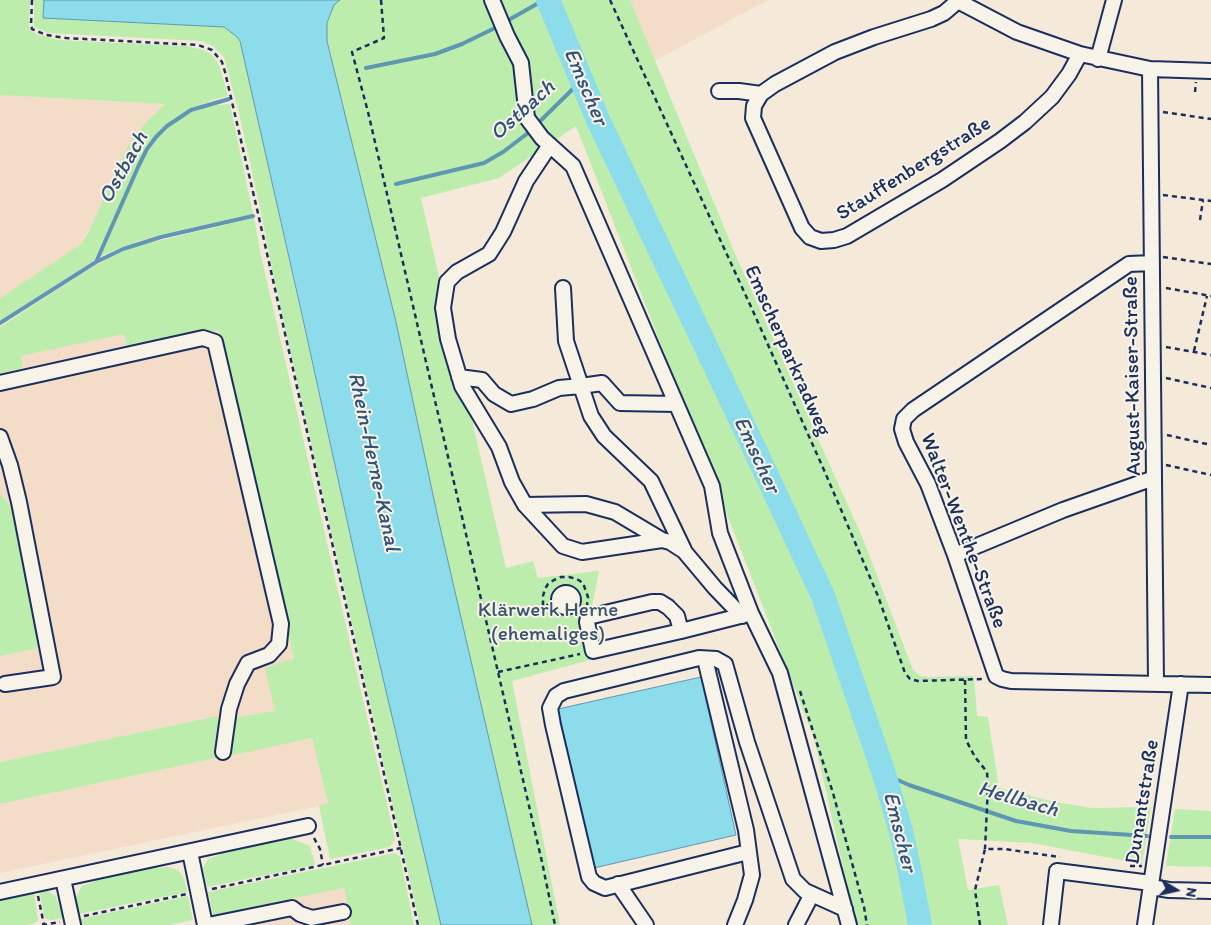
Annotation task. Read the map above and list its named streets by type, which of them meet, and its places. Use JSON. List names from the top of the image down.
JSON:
{
  "streets": {
    "street": [
      "Stauffenbergstraße",
      "August-Kaiser-Straße",
      "Walter-Wenthe-Straße",
      "Dunantstraße"
    ],
    "path": ["Emscherparkradweg"]
  },
  "crossings": [
    ["Emscherparkradweg", "Walter-Wenthe-Straße"],
    ["August-Kaiser-Straße", "Walter-Wenthe-Straße"]
  ],
  "water": [
    "Emscher",
    "Ostbach",
    "Rhein-Herne-Kanal",
    "Hellbach"
  ],
  "parks": ["Klärwerk Herne (ehemaliges)"],
  "north": "right"
}
